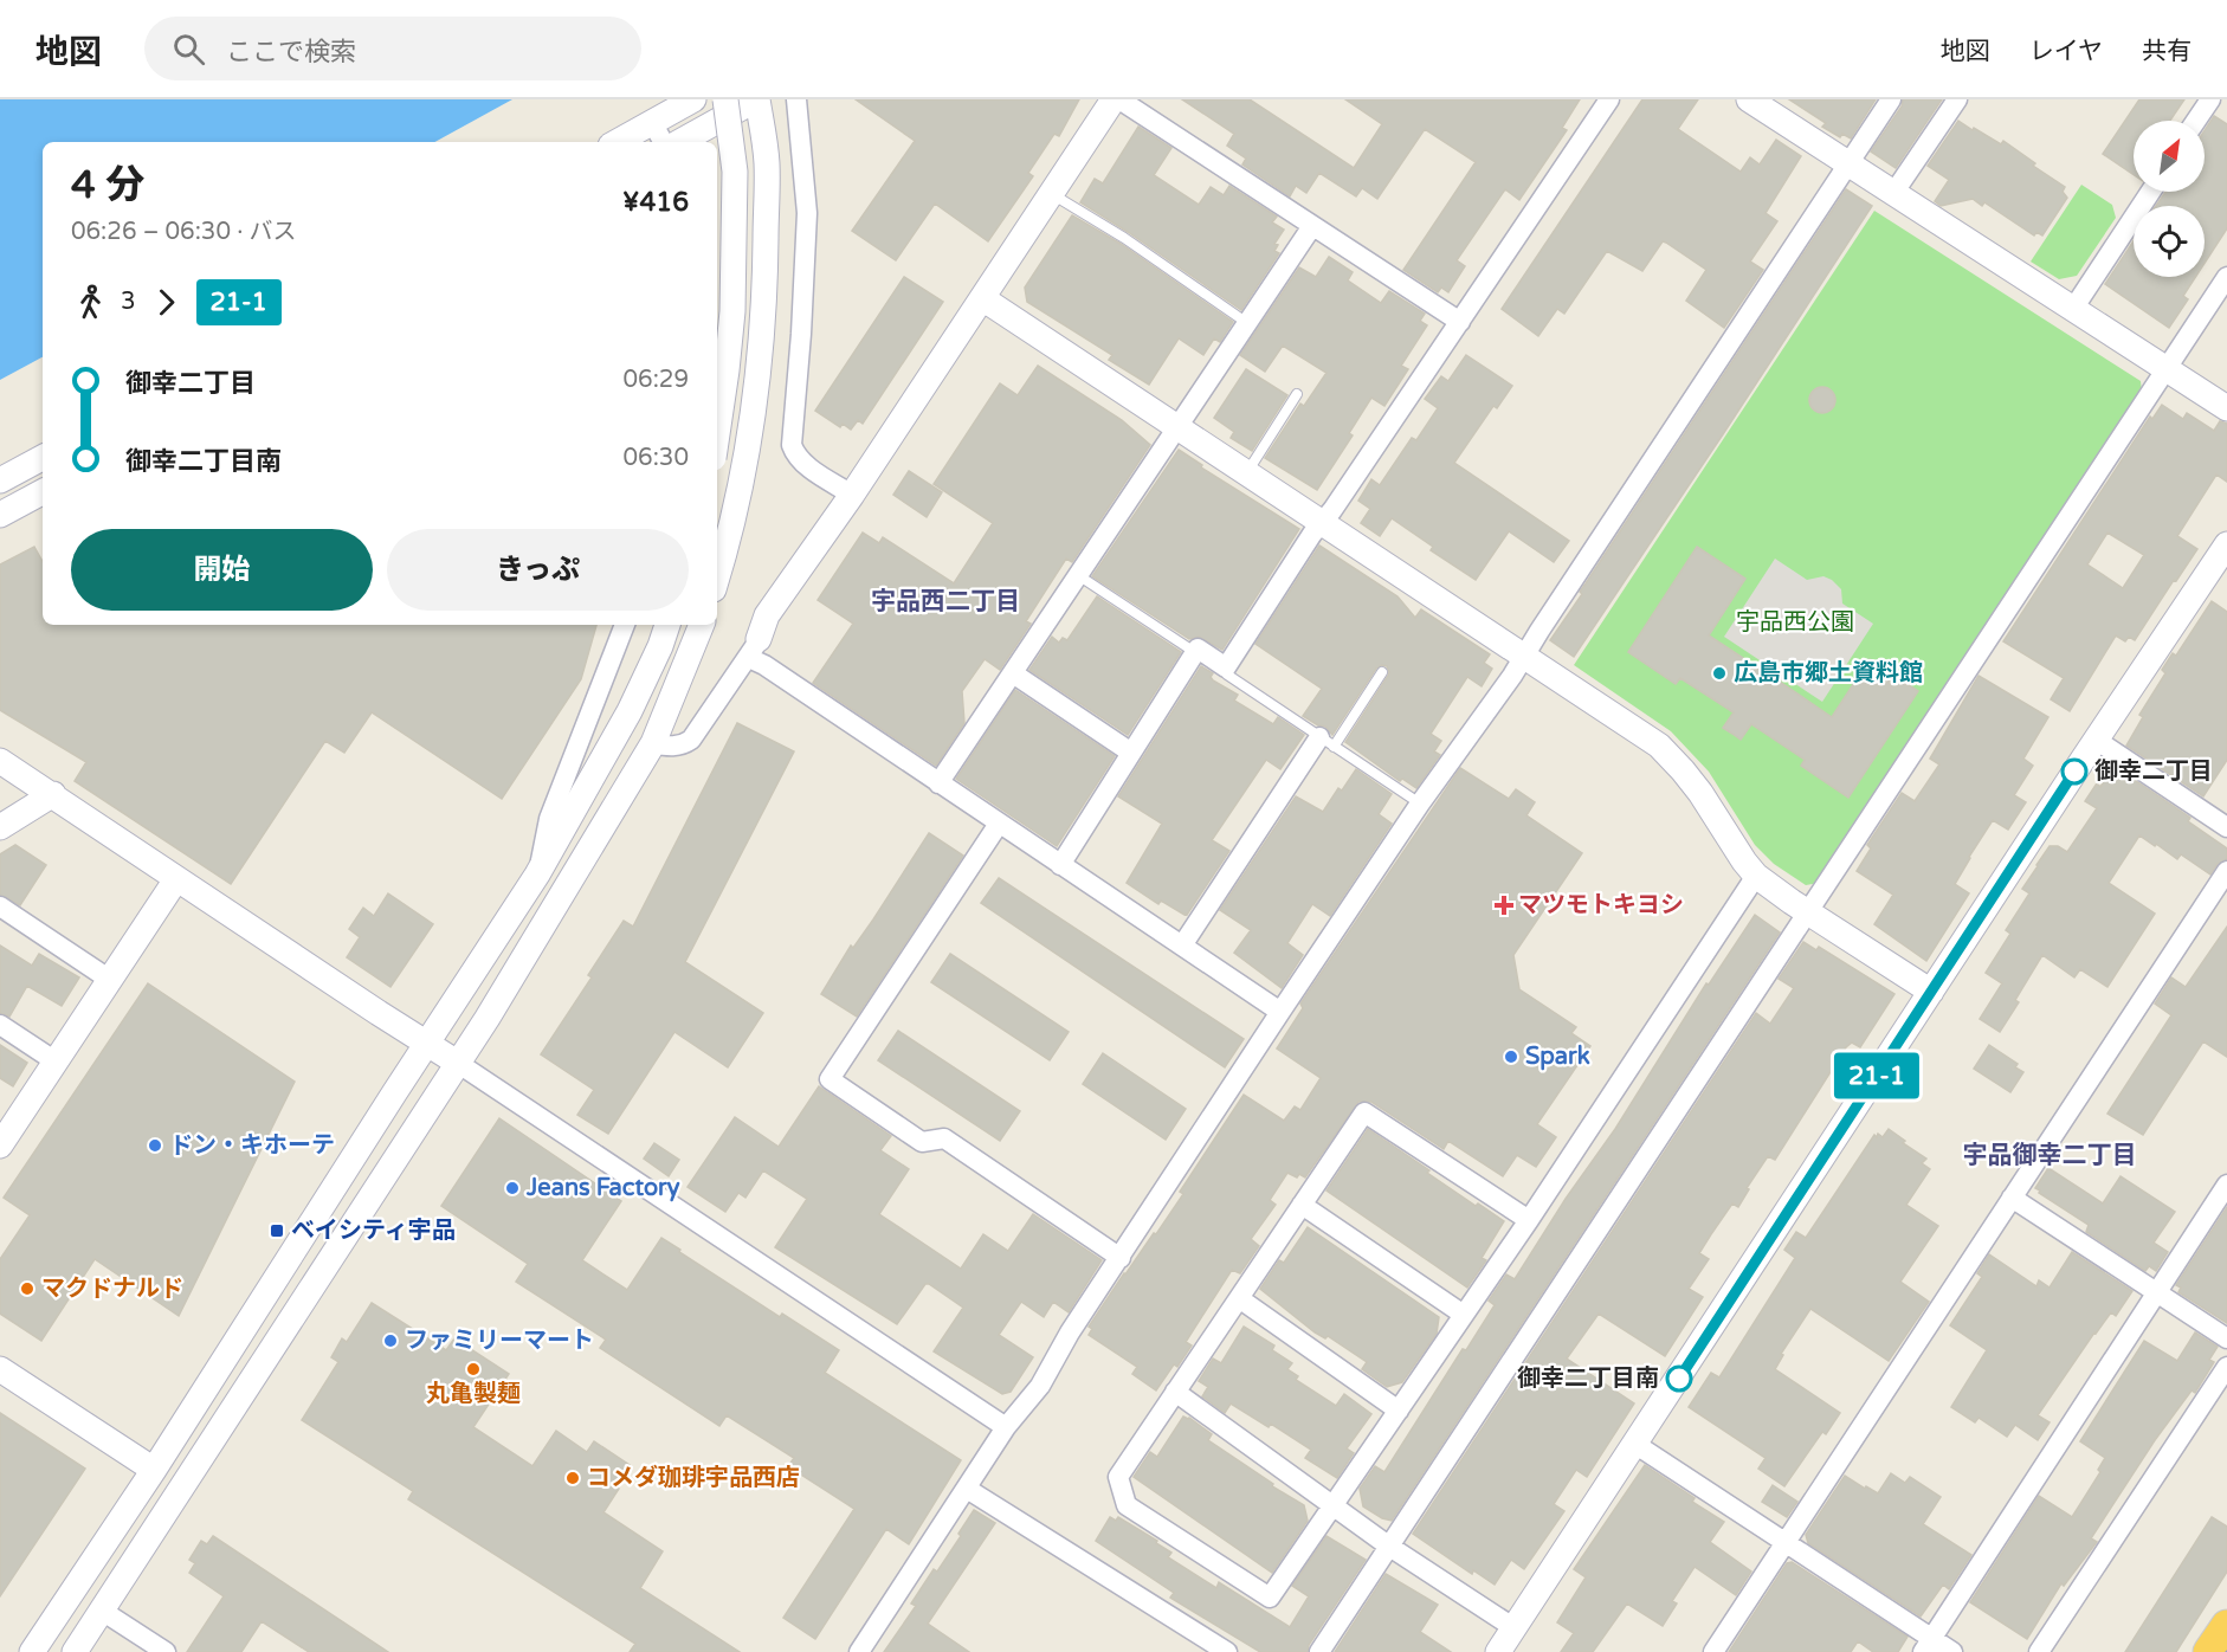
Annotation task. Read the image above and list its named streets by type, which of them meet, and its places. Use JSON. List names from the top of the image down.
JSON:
{
  "districts": ["宇品西二丁目", "宇品御幸二丁目"],
  "parks": ["宇品西公園"],
  "places": {
    "other": [
      "広島市郷土資料館",
      "御幸二丁目",
      "Spark",
      "ドン・キホーテ",
      "Jeans Factory",
      "マクドナルド",
      "ファミリーマート",
      "丸亀製麺",
      "御幸二丁目南",
      "コメダ珈琲宇品西店"
    ],
    "health": ["マツモトキヨシ"],
    "transit": ["ベイシティ宇品"]
  },
  "lines": ["bus line 21-1"],
  "north": "top right",
  "page": {
    "header": "地図",
    "search": "ここで検索",
    "nav": ["地図", "レイヤ", "共有"],
    "on_map": "21-1",
    "heading": ["4 分", "06:26 – 06:30 · バス", "¥416"],
    "legs": ["3", "21-1"],
    "list": [
      {
        "name": "御幸二丁目",
        "value": "06:29"
      },
      {
        "name": "御幸二丁目南",
        "value": "06:30"
      }
    ],
    "buttons": ["開始", "きっぷ"]
  }
}
